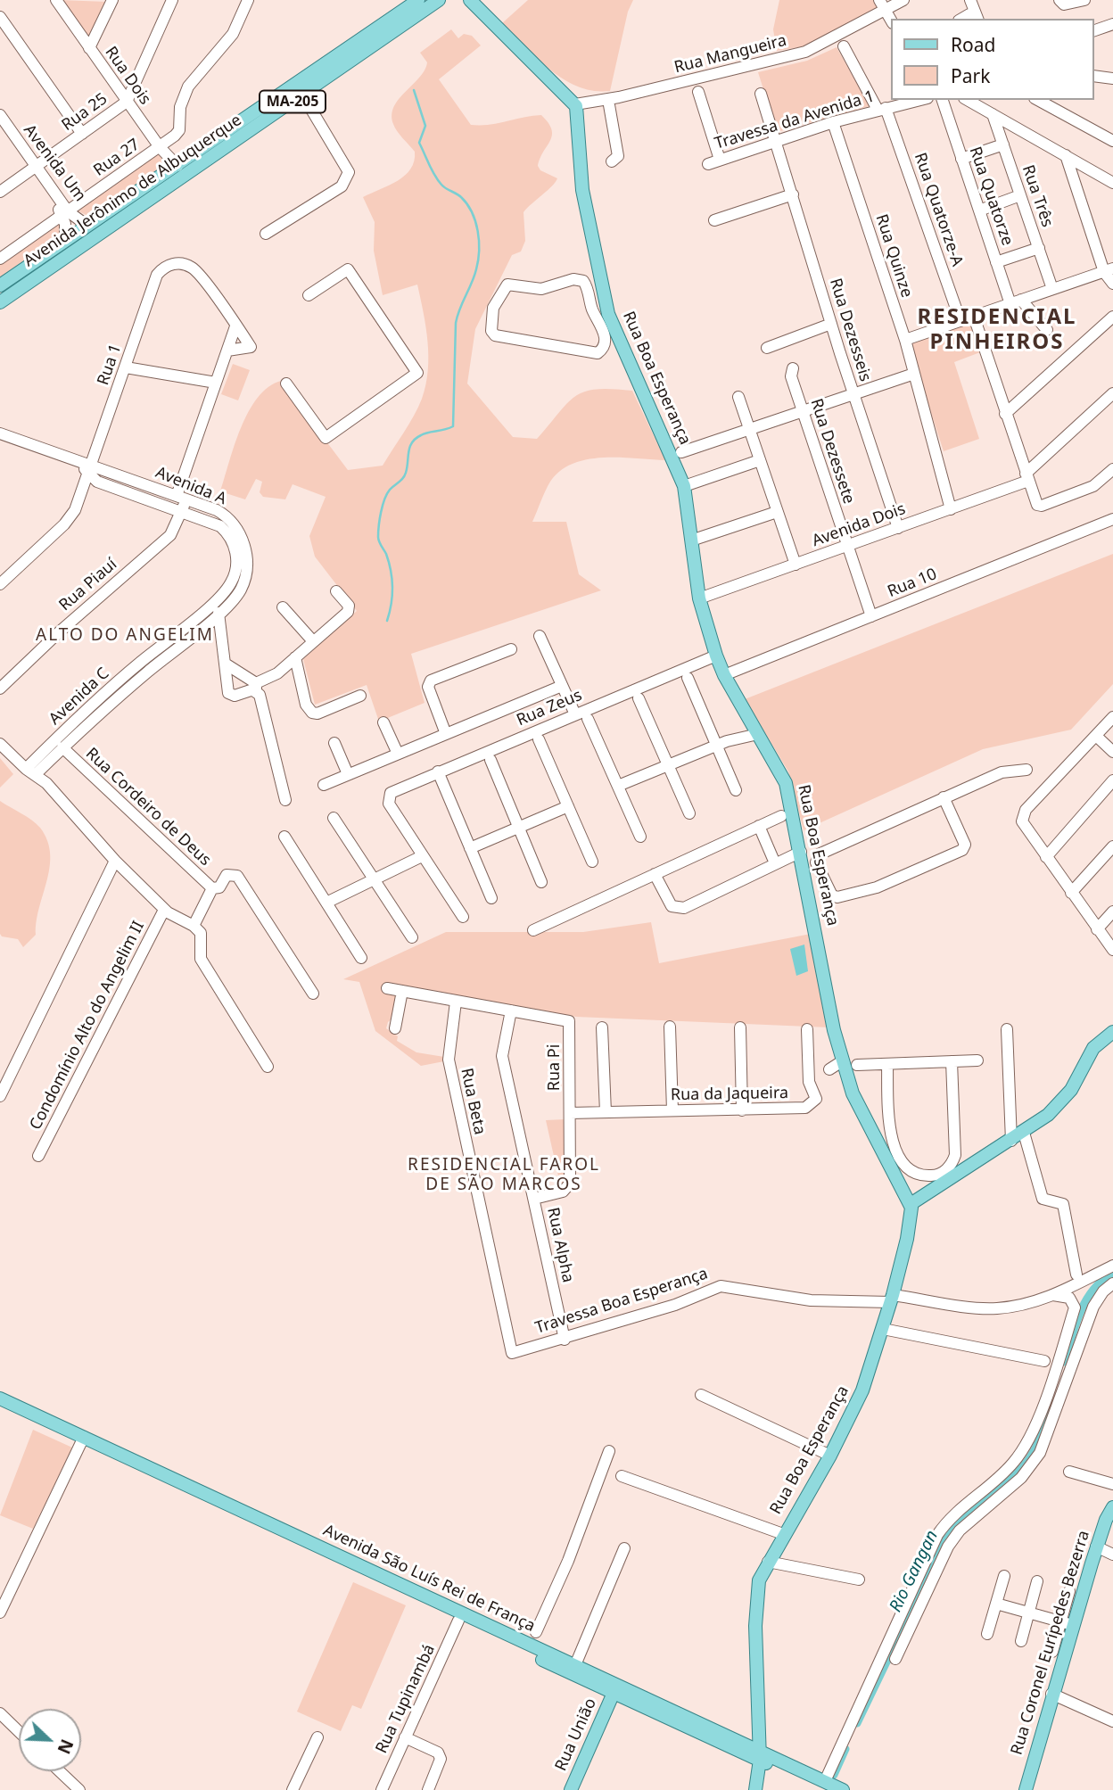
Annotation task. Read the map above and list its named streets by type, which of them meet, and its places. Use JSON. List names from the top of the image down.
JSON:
{
  "streets": {
    "main road": [
      "MA-205",
      "Avenida Jerônimo de Albuquerque",
      "Rua Boa Esperança",
      "Avenida São Luís Rei de França",
      "Rua Coronel Eurípedes Bezerra",
      "Rua União"
    ],
    "street": [
      "Rua Mangueira",
      "Rua Dois",
      "Rua 25",
      "Travessa da Avenida 1",
      "Rua 27",
      "Avenida Um",
      "Rua Quatorze",
      "Rua Três",
      "Rua Quatorze-A",
      "Rua Quinze",
      "Rua Dezesseis",
      "Rua 1",
      "Rua Dezessete",
      "Avenida A",
      "Avenida Dois",
      "Rua 10",
      "Rua Piauí",
      "Avenida C",
      "Rua Zeus",
      "Rua Cordeiro de Deus",
      "Condomínio Alto do Angelim II",
      "Rua Pi",
      "Rua da Jaqueira",
      "Rua Beta",
      "Rua Alpha",
      "Travessa Boa Esperança",
      "Rua Tupinambá"
    ]
  },
  "crossings": [
    ["Rua Mangueira", "Rua Boa Esperança"],
    ["Rua Dois", "Rua 25"],
    ["Rua Dois", "Rua 27"],
    ["Rua Dois", "Avenida Jerônimo de Albuquerque"],
    ["Rua 25", "Avenida Um"],
    ["Travessa da Avenida 1", "Rua Quatorze-A"],
    ["Travessa da Avenida 1", "Rua Quinze"],
    ["Travessa da Avenida 1", "Rua Dezesseis"],
    ["Rua 27", "Avenida Um"],
    ["Avenida Um", "Avenida Jerônimo de Albuquerque"],
    ["Rua Quinze", "Avenida Dois"],
    ["Rua Dezesseis", "Avenida Dois"],
    ["Rua 1", "Avenida A"],
    ["Rua 1", "Rua Piauí"],
    ["Rua Boa Esperança", "Avenida Dois"],
    ["Rua Boa Esperança", "Rua 10"],
    ["Rua Boa Esperança", "Rua Zeus"],
    ["Rua Boa Esperança", "Travessa Boa Esperança"],
    ["Rua Boa Esperança", "Avenida São Luís Rei de França"],
    ["Rua Dezessete", "Avenida Dois"],
    ["Rua Dezessete", "Rua 10"],
    ["Avenida A", "Rua Piauí"],
    ["Avenida A", "Avenida C"],
    ["Avenida C", "Rua Cordeiro de Deus"],
    ["Rua Pi", "Rua da Jaqueira"],
    ["Rua Pi", "Rua Beta"],
    ["Rua Pi", "Rua Alpha"],
    ["Rua Beta", "Travessa Boa Esperança"],
    ["Rua Alpha", "Travessa Boa Esperança"],
    ["Avenida São Luís Rei de França", "Rua Tupinambá"],
    ["Avenida São Luís Rei de França", "Rua União"]
  ],
  "districts": ["RESIDENCIAL PINHEIROS", "ALTO DO ANGELIM", "RESIDENCIAL FAROL DE SÃO MARCOS"],
  "water": ["Rio Gangan"],
  "legend": ["Road", "Park"],
  "north": "bottom right"
}
